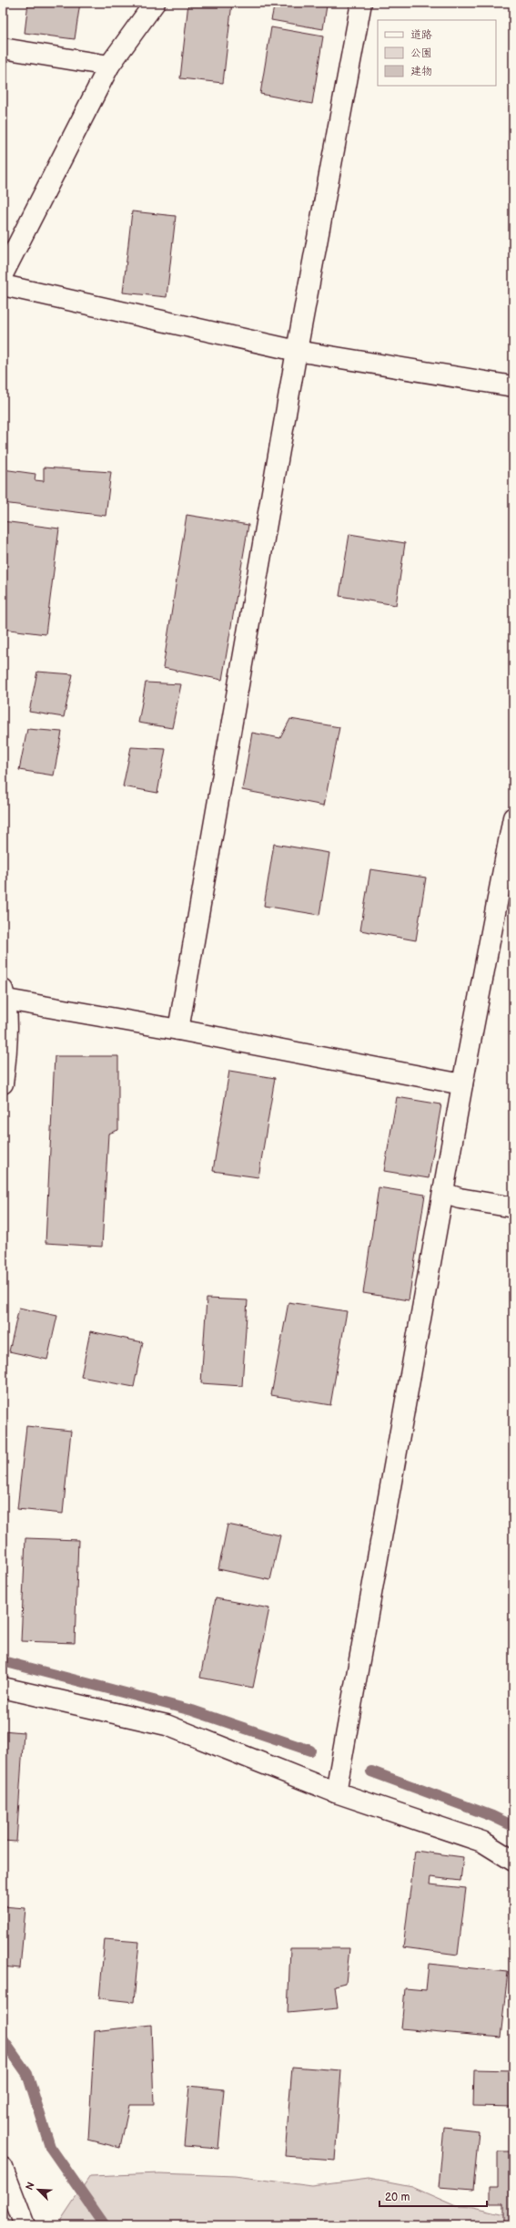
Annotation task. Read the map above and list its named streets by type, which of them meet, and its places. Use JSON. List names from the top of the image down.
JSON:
{
  "legend": ["道路", "公園", "建物"],
  "scale_bar": "20 m",
  "north": "top left"
}
